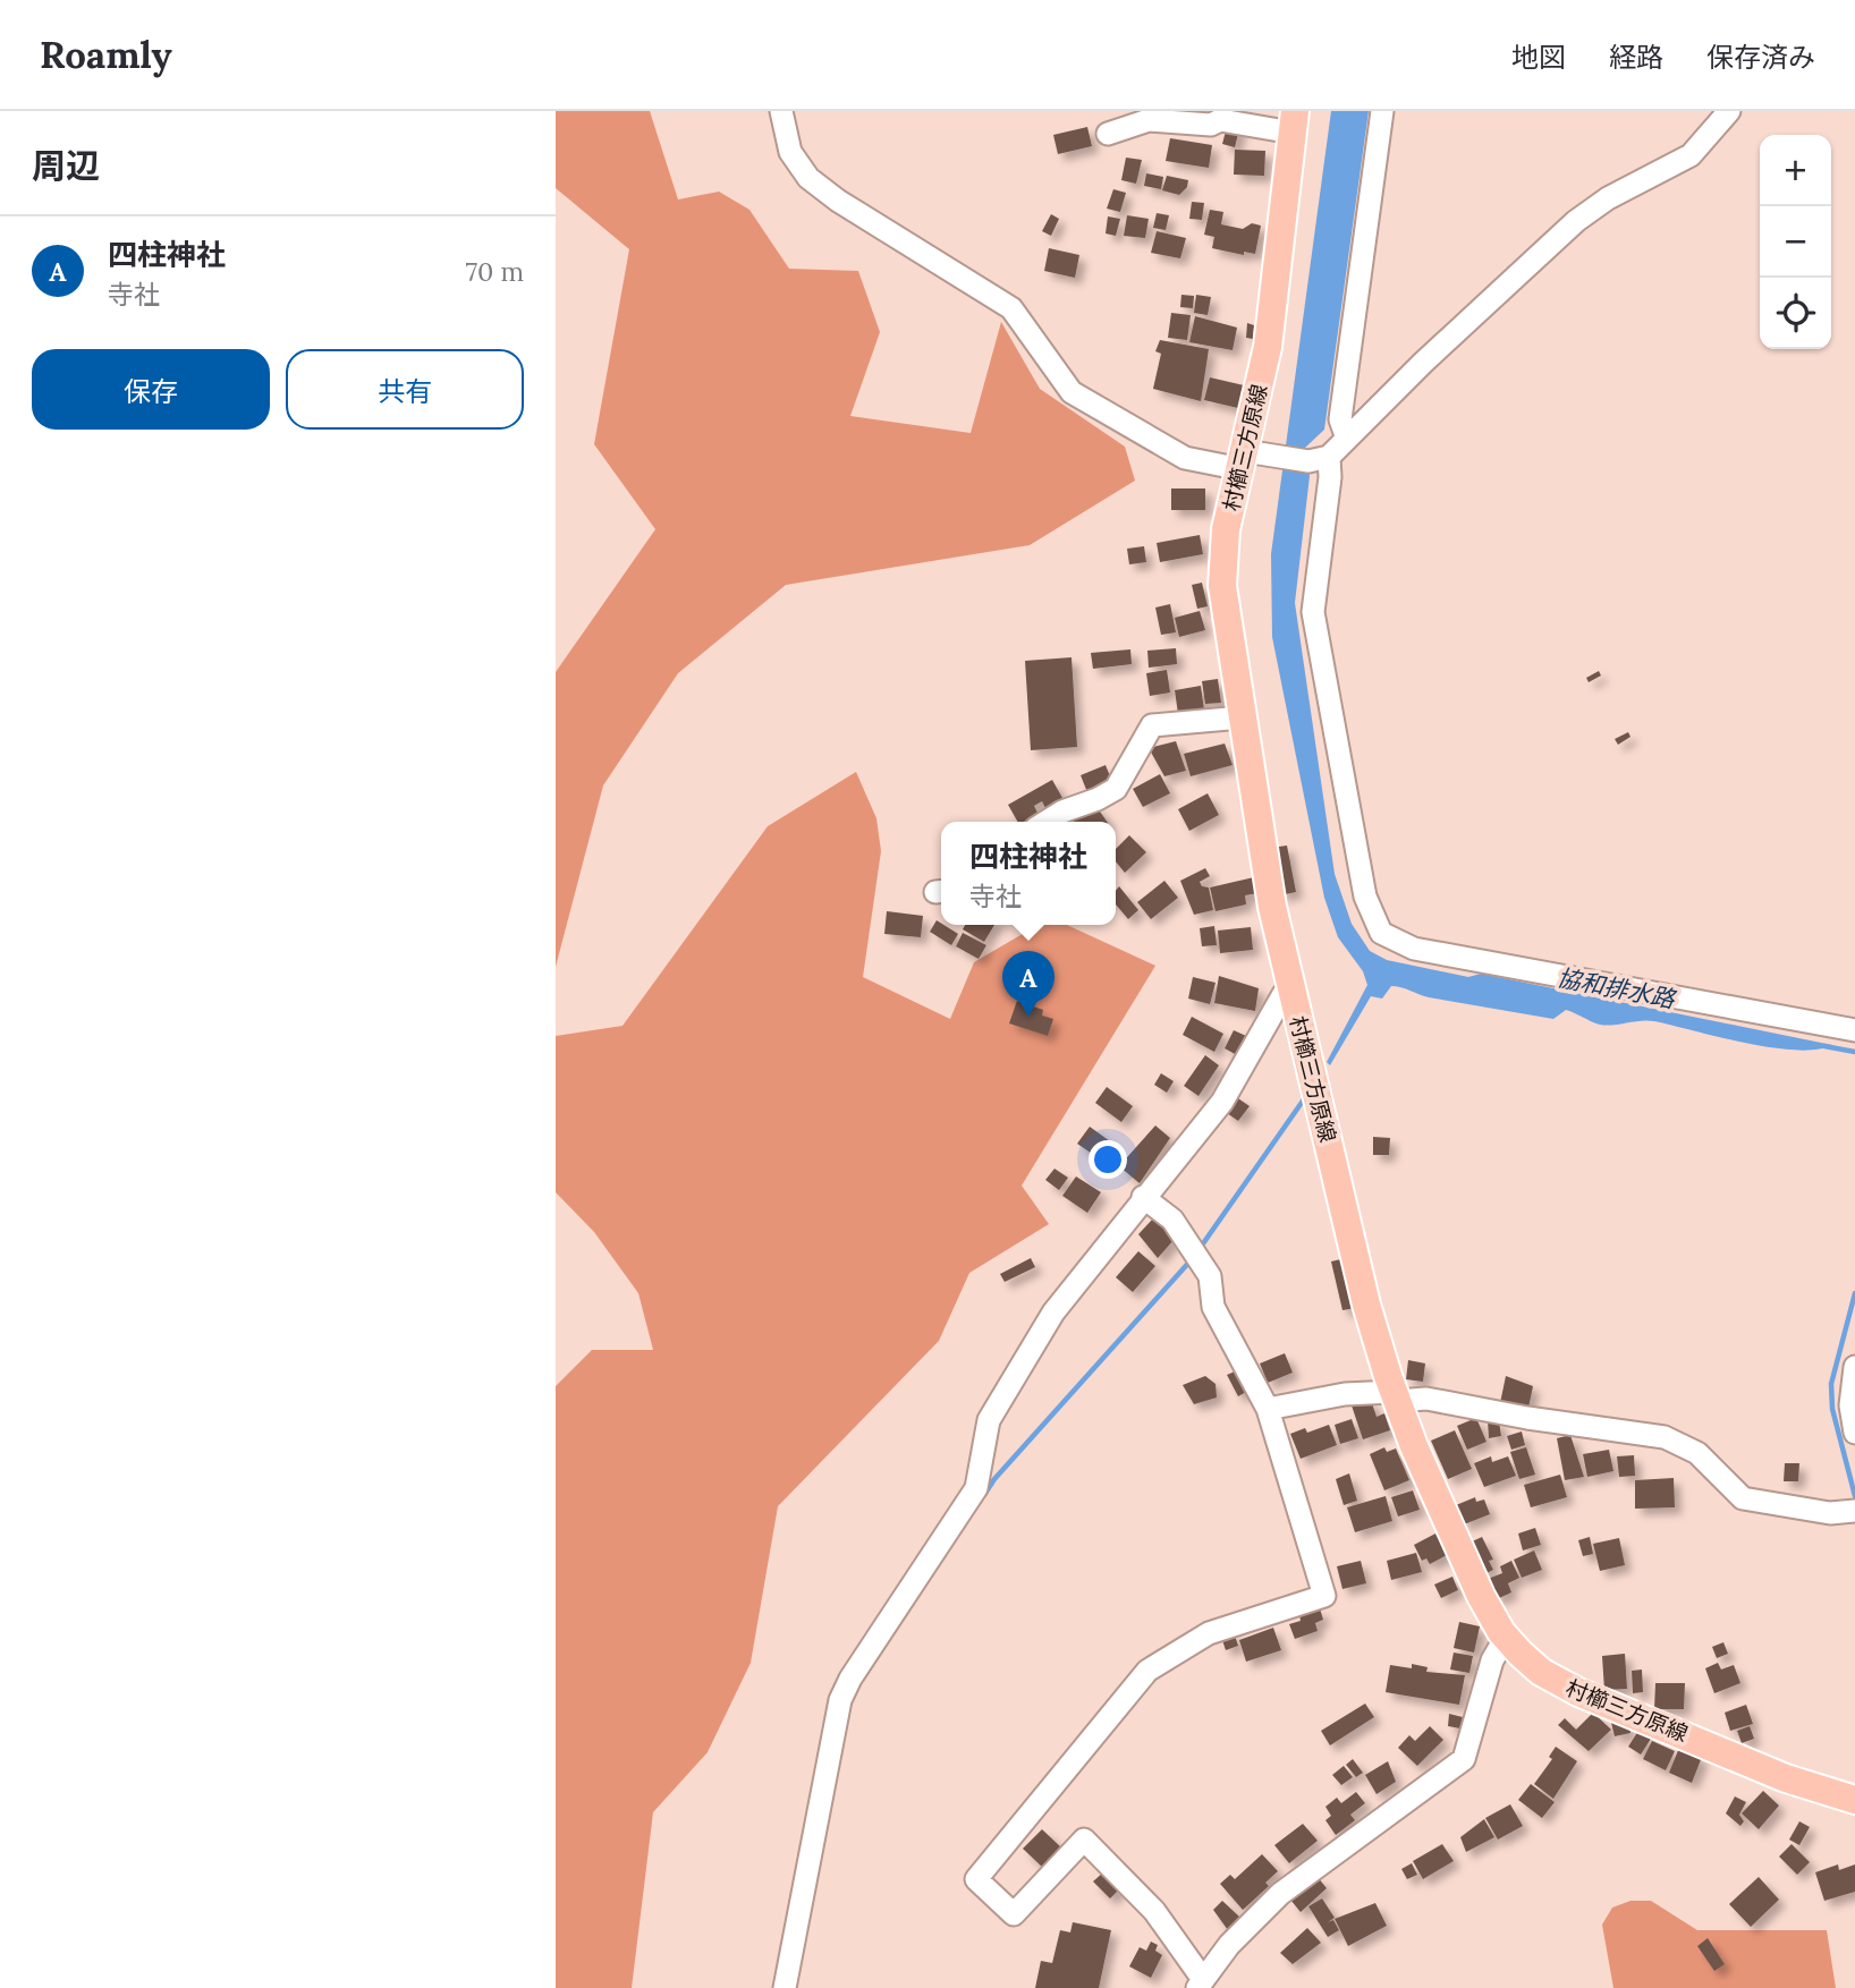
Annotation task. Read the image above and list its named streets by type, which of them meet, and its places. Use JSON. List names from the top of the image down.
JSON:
{
  "streets": {
    "main road": ["村櫛三方原線"]
  },
  "water": ["協和排水路"],
  "page": {
    "header": "Roamly",
    "nav": ["地図", "経路", "保存済み"],
    "heading": "周辺",
    "map_buttons": ["+", "−"],
    "list": [
      {
        "mark": "A",
        "name": "四柱神社",
        "note": "寺社",
        "value": "70 m"
      }
    ],
    "buttons": ["保存", "共有"],
    "popup": ["四柱神社", "寺社"],
    "pins": "A"
  }
}
